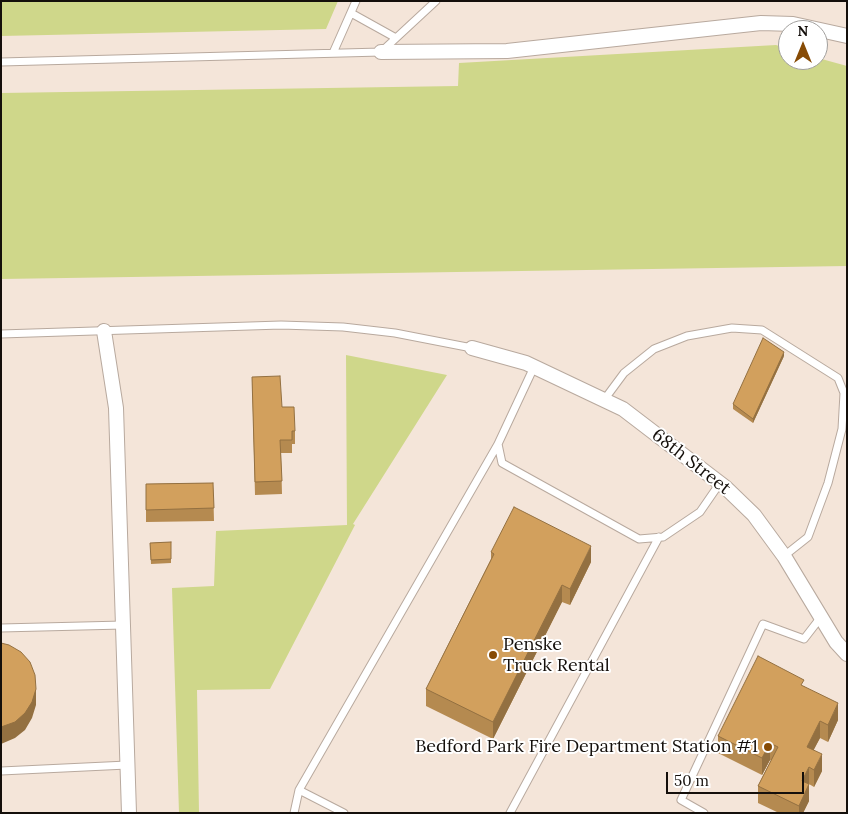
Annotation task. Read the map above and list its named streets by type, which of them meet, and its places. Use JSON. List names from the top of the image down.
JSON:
{
  "streets": {
    "street": ["68th Street"]
  },
  "places": ["Penske Truck Rental", "Bedford Park Fire Department Station #1"],
  "scale_bar": "50 m",
  "north": "top"
}
